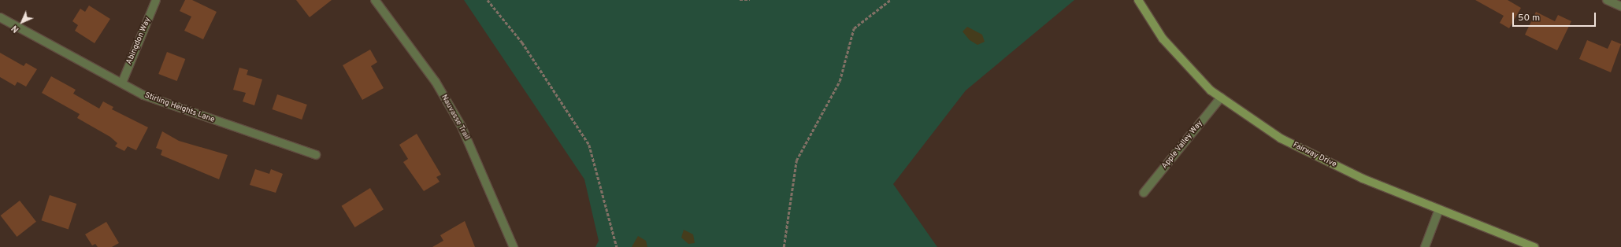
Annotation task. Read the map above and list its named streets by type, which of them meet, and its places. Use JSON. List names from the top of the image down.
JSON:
{
  "streets": {
    "street": [
      "Abingdon Way",
      "Stirling Heights Lane",
      "Nauvasse Trail",
      "Apple Valley Way",
      "Fairway Drive"
    ]
  },
  "crossings": [
    ["Abingdon Way", "Stirling Heights Lane"],
    ["Apple Valley Way", "Fairway Drive"]
  ],
  "scale_bar": "50 m",
  "north": "bottom left"
}
